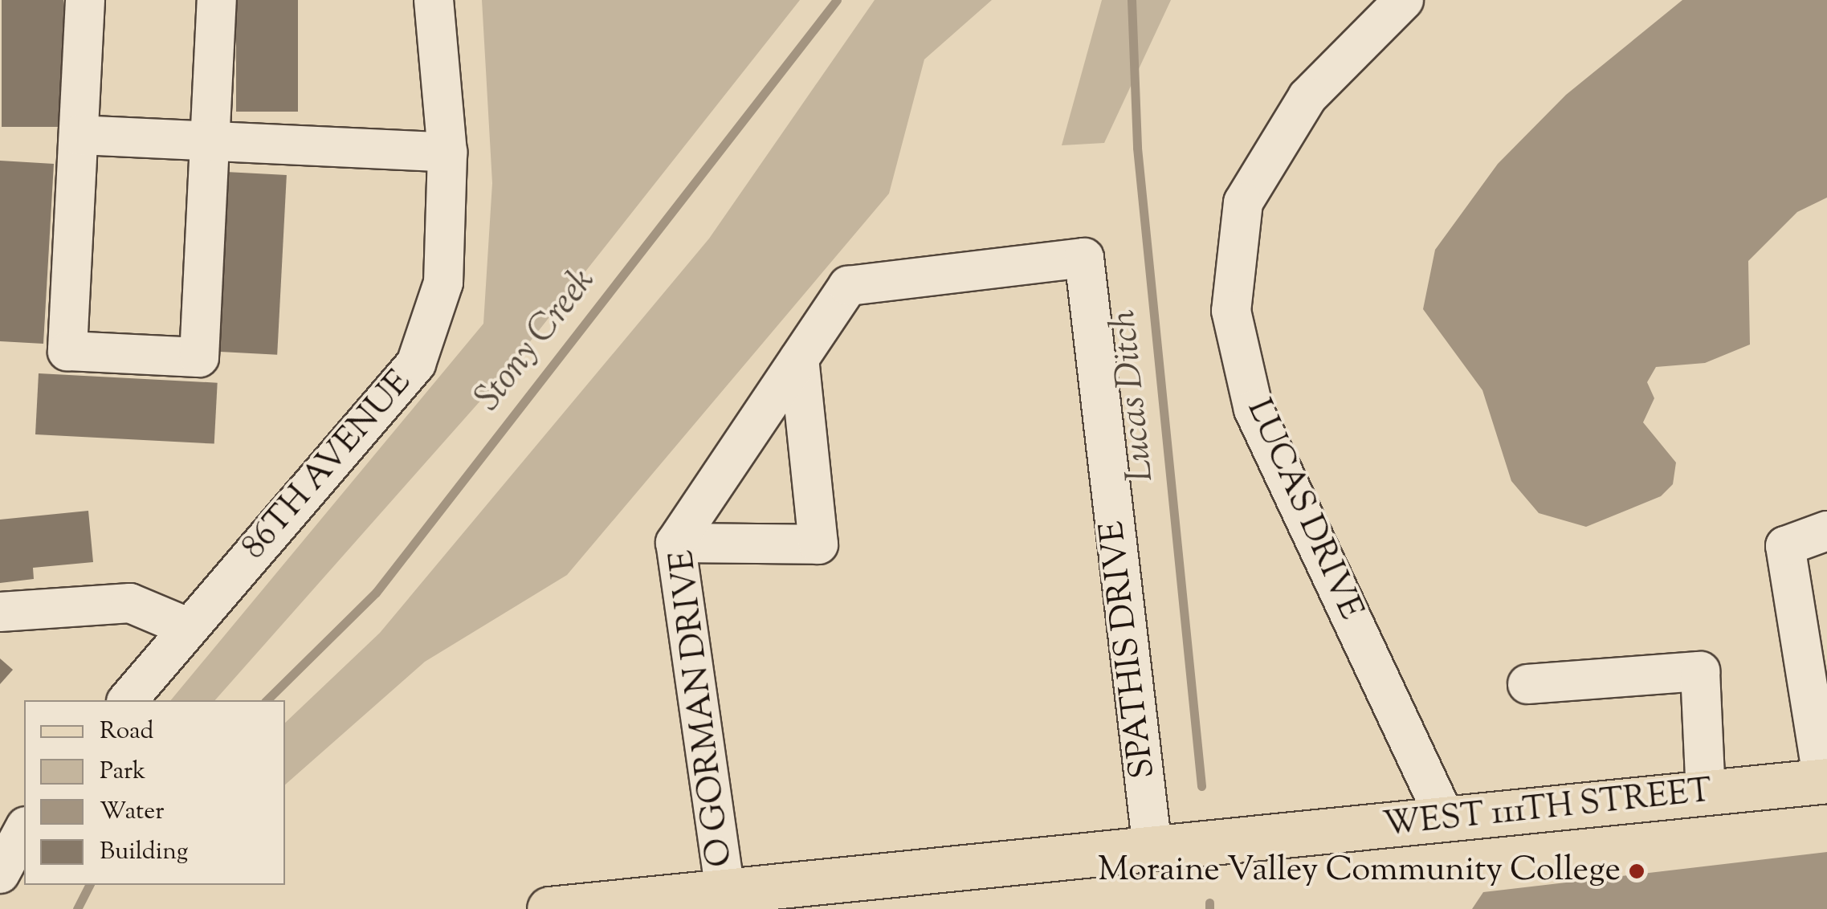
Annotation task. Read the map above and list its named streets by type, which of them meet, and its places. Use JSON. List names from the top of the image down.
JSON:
{
  "streets": {
    "main road": ["WEST 111TH STREET"],
    "street": [
      "86TH AVENUE",
      "LUCAS DRIVE",
      "SPATHIS DRIVE",
      "O GORMAN DRIVE"
    ]
  },
  "crossings": [
    ["LUCAS DRIVE", "WEST 111TH STREET"],
    ["SPATHIS DRIVE", "O GORMAN DRIVE"],
    ["SPATHIS DRIVE", "WEST 111TH STREET"],
    ["O GORMAN DRIVE", "WEST 111TH STREET"]
  ],
  "water": ["Stony Creek", "Lucas Ditch"],
  "places": ["Moraine Valley Community College"],
  "legend": [
    "Road",
    "Park",
    "Water",
    "Building"
  ]
}
